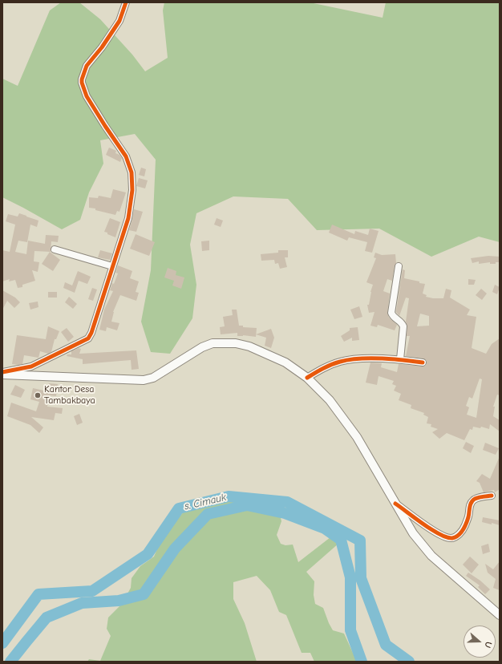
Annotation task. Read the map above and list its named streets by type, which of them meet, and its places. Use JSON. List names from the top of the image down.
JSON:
{
  "water": ["s. Cimauk"],
  "places": ["Kantor Desa Tambakbaya"],
  "north": "right"
}
